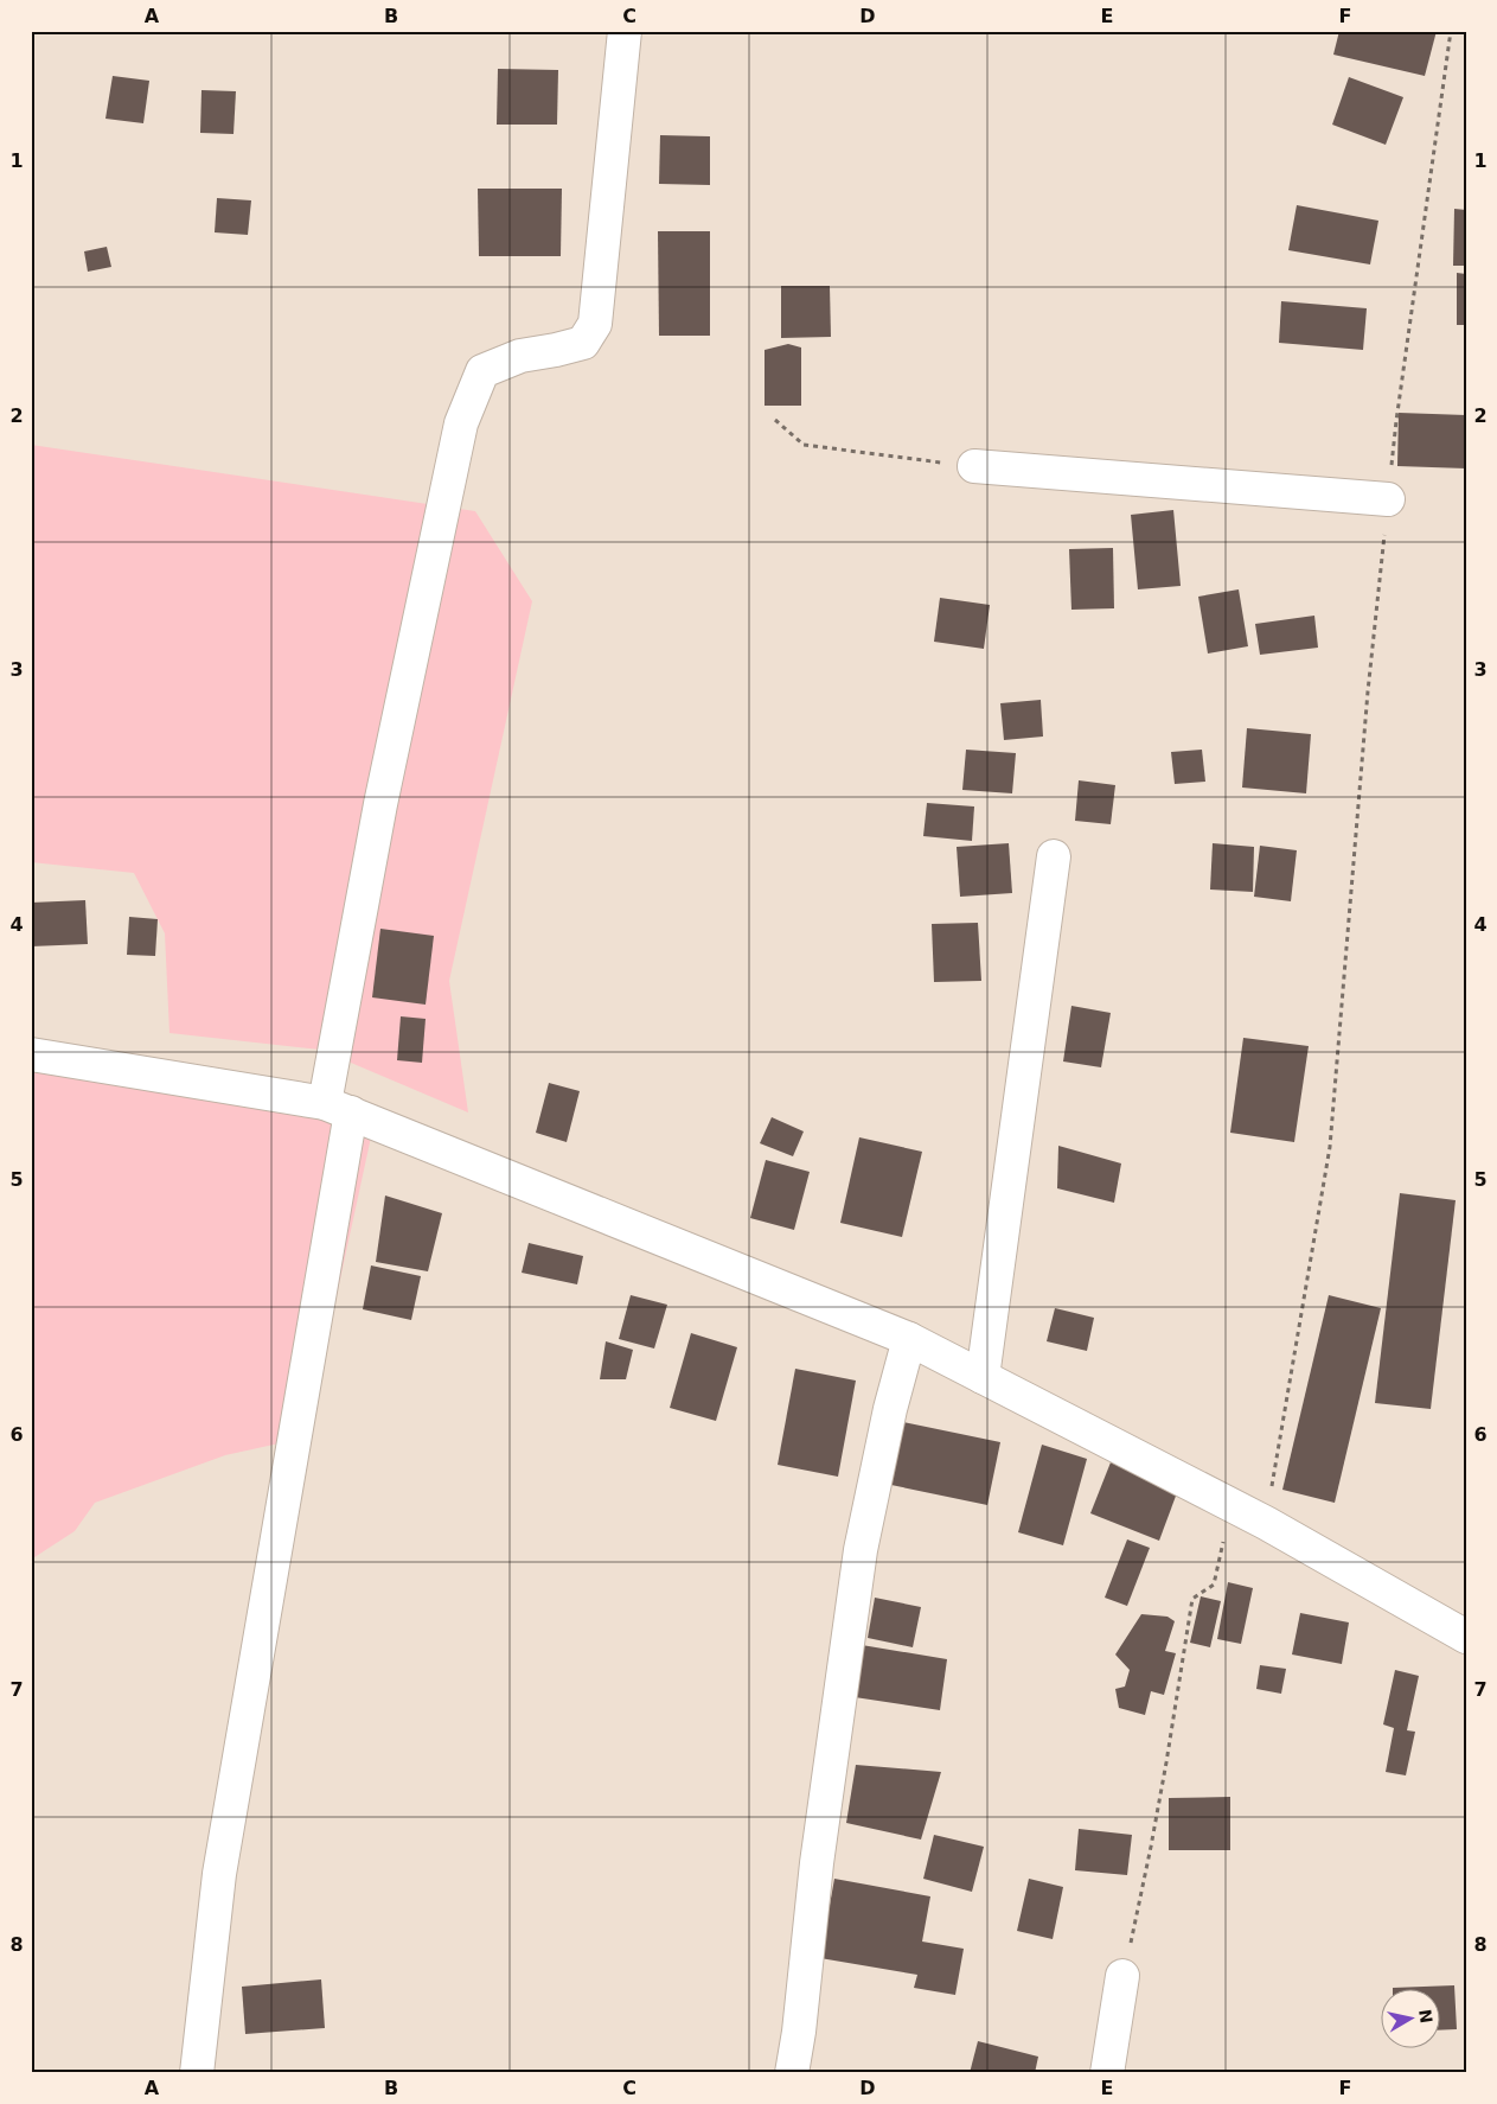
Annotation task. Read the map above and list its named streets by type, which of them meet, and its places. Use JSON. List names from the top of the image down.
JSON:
{
  "north": "right",
  "grid": {
    "columns": [
      "A",
      "B",
      "C",
      "D",
      "E",
      "F"
    ],
    "rows": [
      "1",
      "2",
      "3",
      "4",
      "5",
      "6",
      "7",
      "8"
    ]
  }
}
